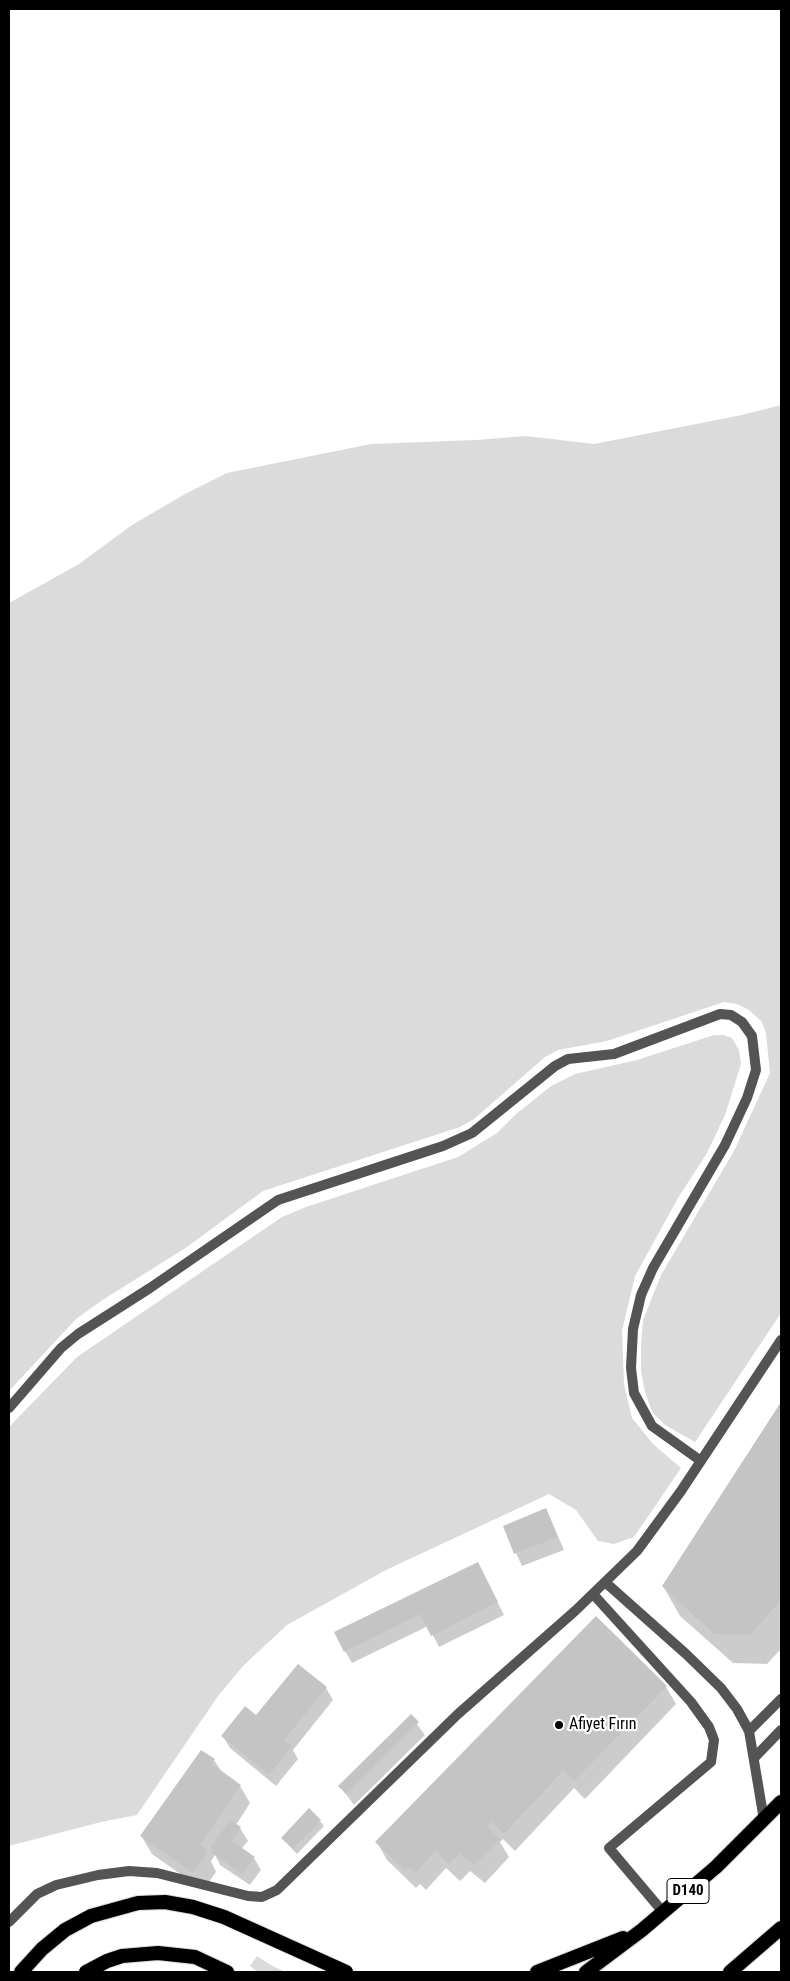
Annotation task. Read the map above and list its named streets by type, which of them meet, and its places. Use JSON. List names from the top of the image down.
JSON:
{
  "streets": {
    "highway": ["D140"]
  },
  "places": ["Afiyet Fırın"]
}
